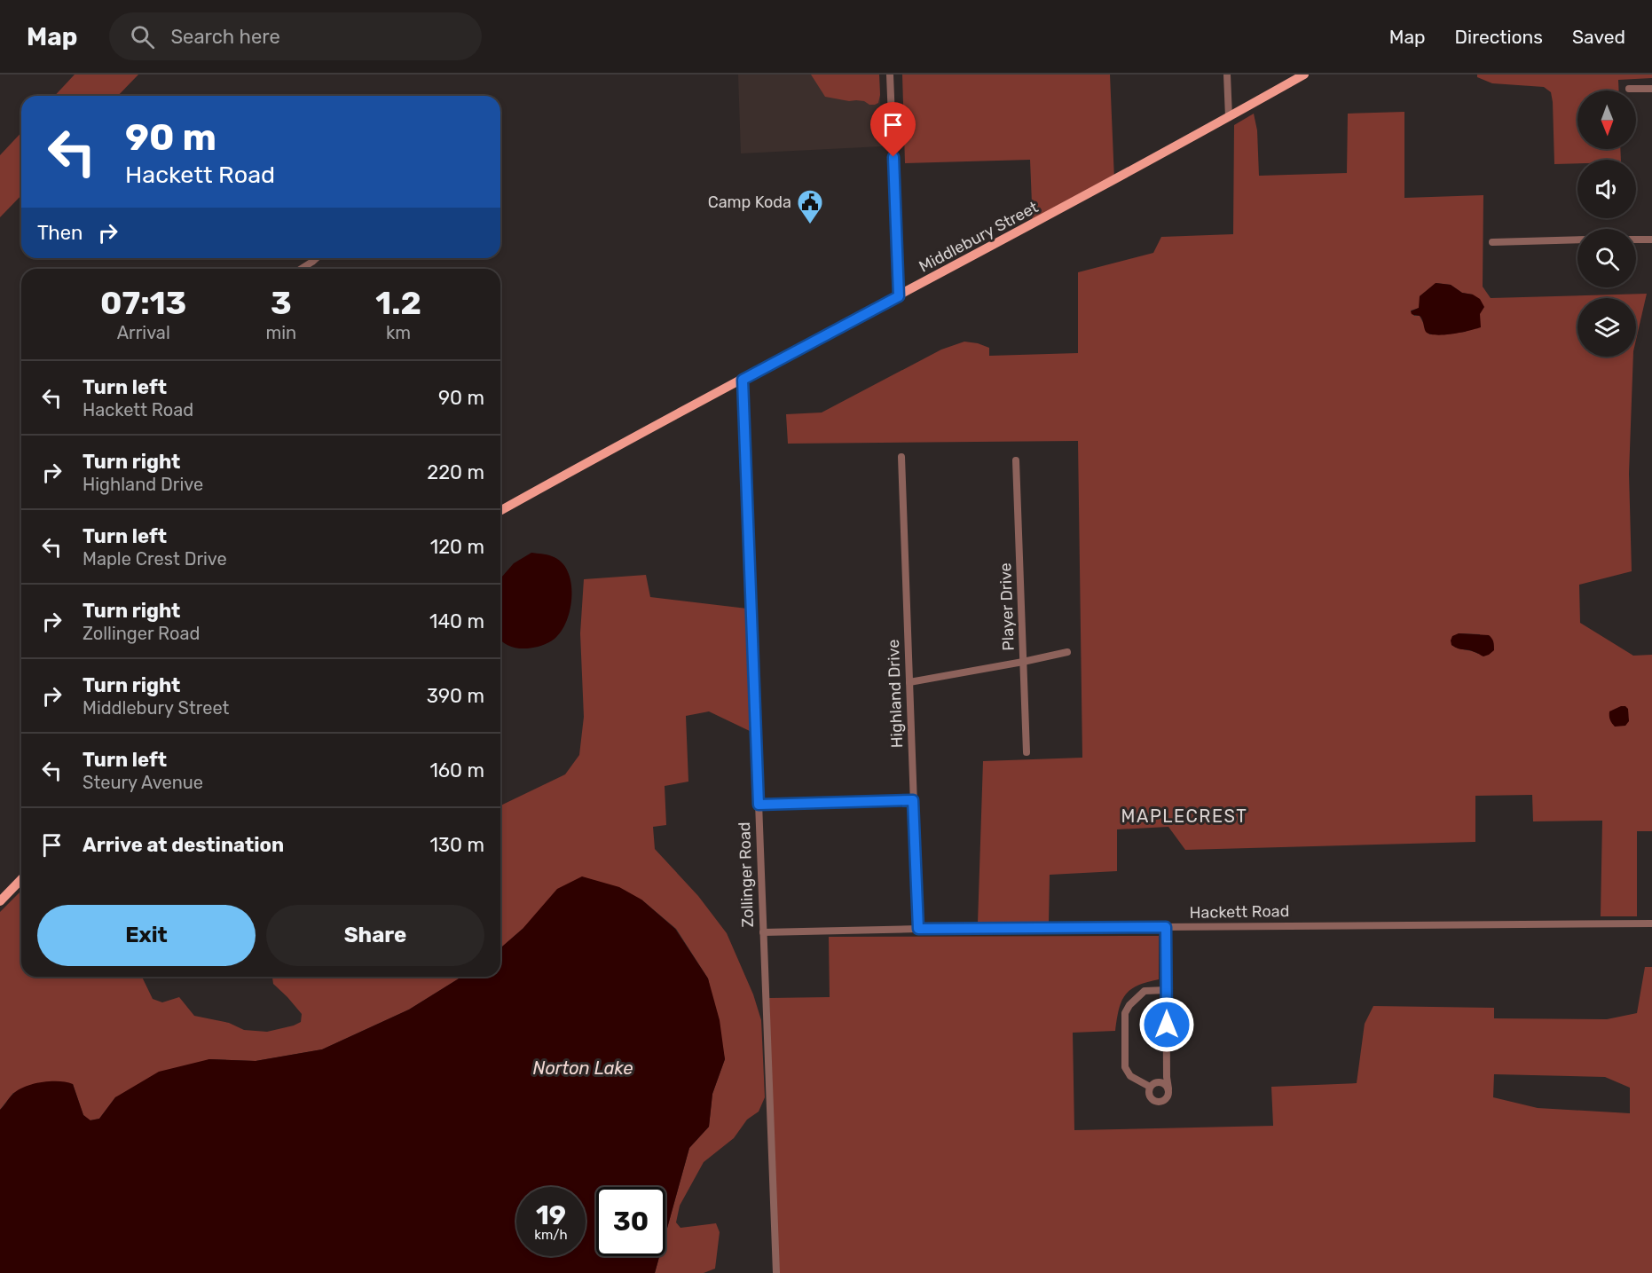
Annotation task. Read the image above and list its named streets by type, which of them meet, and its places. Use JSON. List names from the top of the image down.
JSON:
{
  "streets": {
    "main road": ["Middlebury Street"],
    "street": [
      "Player Drive",
      "Highland Drive",
      "Zollinger Road",
      "Hackett Road"
    ]
  },
  "crossings": [
    ["Middlebury Street", "Zollinger Road"],
    ["Highland Drive", "Hackett Road"],
    ["Zollinger Road", "Hackett Road"]
  ],
  "districts": ["MAPLECREST"],
  "water": ["Norton Lake"],
  "places": {
    "public building": ["Camp Koda"]
  },
  "north": "bottom",
  "page": {
    "header": "Map",
    "search": "Search here",
    "nav": ["Map", "Directions", "Saved"],
    "turn": ["90 m", "Hackett Road"],
    "then": "Then",
    "eta": [
      "07:13",
      "Arrival",
      "3",
      "min",
      "1.2",
      "km"
    ],
    "list": [
      {
        "name": "Turn left",
        "note": "Hackett Road",
        "value": "90 m"
      },
      {
        "name": "Turn right",
        "note": "Highland Drive",
        "value": "220 m"
      },
      {
        "name": "Turn left",
        "note": "Maple Crest Drive",
        "value": "120 m"
      },
      {
        "name": "Turn right",
        "note": "Zollinger Road",
        "value": "140 m"
      },
      {
        "name": "Turn right",
        "note": "Middlebury Street",
        "value": "390 m"
      },
      {
        "name": "Turn left",
        "note": "Steury Avenue",
        "value": "160 m"
      },
      {
        "name": "Arrive at destination",
        "value": "130 m"
      }
    ],
    "buttons": ["Exit", "Share"],
    "speed": "19 km/h",
    "limit": "30"
  }
}
